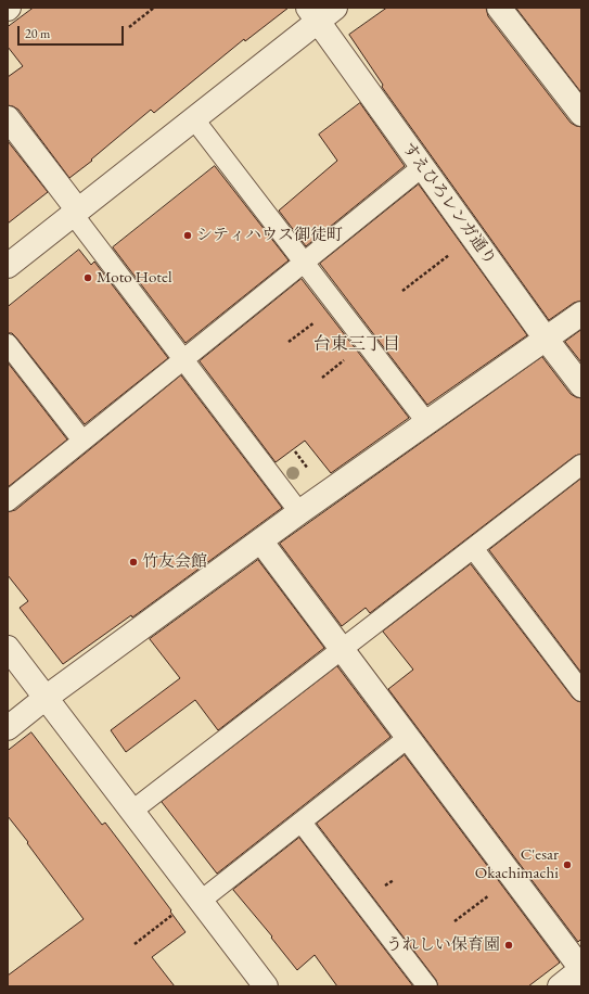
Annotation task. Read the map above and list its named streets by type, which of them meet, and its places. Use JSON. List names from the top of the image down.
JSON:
{
  "streets": {
    "street": ["すえひろレンガ通り"]
  },
  "districts": ["台東三丁目"],
  "places": [
    "シティハウス御徒町",
    "Moto Hotel",
    "竹友会館",
    "C'esar Okachimachi",
    "うれしい保育園"
  ],
  "scale_bar": "20 m"
}
